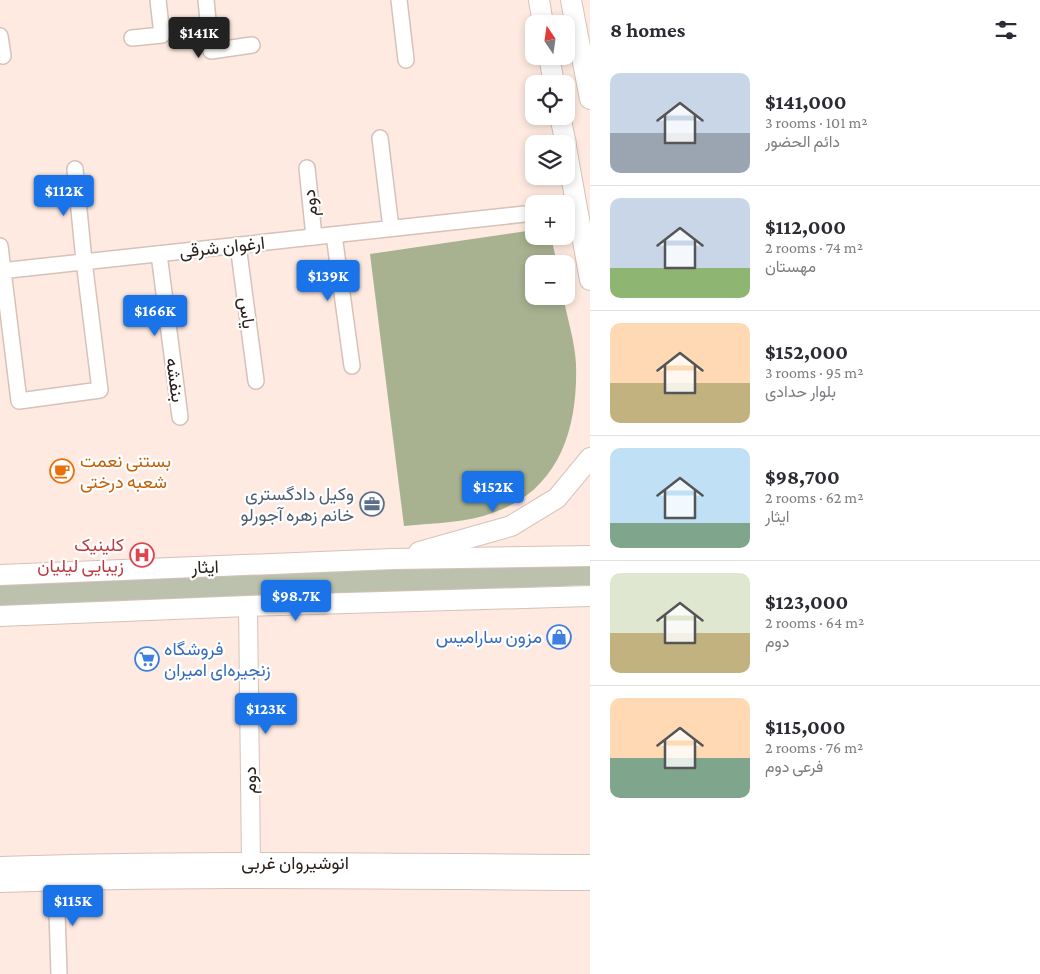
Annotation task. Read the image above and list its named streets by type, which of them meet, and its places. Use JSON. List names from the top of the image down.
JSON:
{
  "streets": {
    "main road": ["ایثار"],
    "street": [
      "دوم",
      "ارغوان شرقی",
      "یاس",
      "بنفشه",
      "انوشیروان غربی"
    ]
  },
  "crossings": [
    ["دوم", "ارغوان شرقی"],
    ["دوم", "انوشیروان غربی"],
    ["ارغوان شرقی", "یاس"],
    ["ارغوان شرقی", "بنفشه"]
  ],
  "places": {
    "cafe": ["بستنی نعمت شعبه درختی"],
    "office": ["وکیل دادگستری خانم زهره آجورلو"],
    "hospital": ["کلینیک زیبایی لیلیان"],
    "shop": ["مزون سارامیس"],
    "supermarket": ["فروشگاه زنجیره‌ای امیران"]
  },
  "north": "top",
  "page": {
    "heading": "8 homes",
    "map_buttons": ["+", "−"],
    "price": [
      "$141K",
      "$112K",
      "$139K",
      "$166K",
      "$152K",
      "$98.7K",
      "$123K",
      "$115K"
    ],
    "list": [
      {
        "name": "$141,000",
        "note": "3 rooms · 101 m² · دائم الحضور"
      },
      {
        "name": "$112,000",
        "note": "2 rooms · 74 m² · مهستان"
      },
      {
        "name": "$152,000",
        "note": "3 rooms · 95 m² · بلوار حدادی"
      },
      {
        "name": "$98,700",
        "note": "2 rooms · 62 m² · ایثار"
      },
      {
        "name": "$123,000",
        "note": "2 rooms · 64 m² · دوم"
      },
      {
        "name": "$115,000",
        "note": "2 rooms · 76 m² · فرعی دوم"
      }
    ]
  }
}
